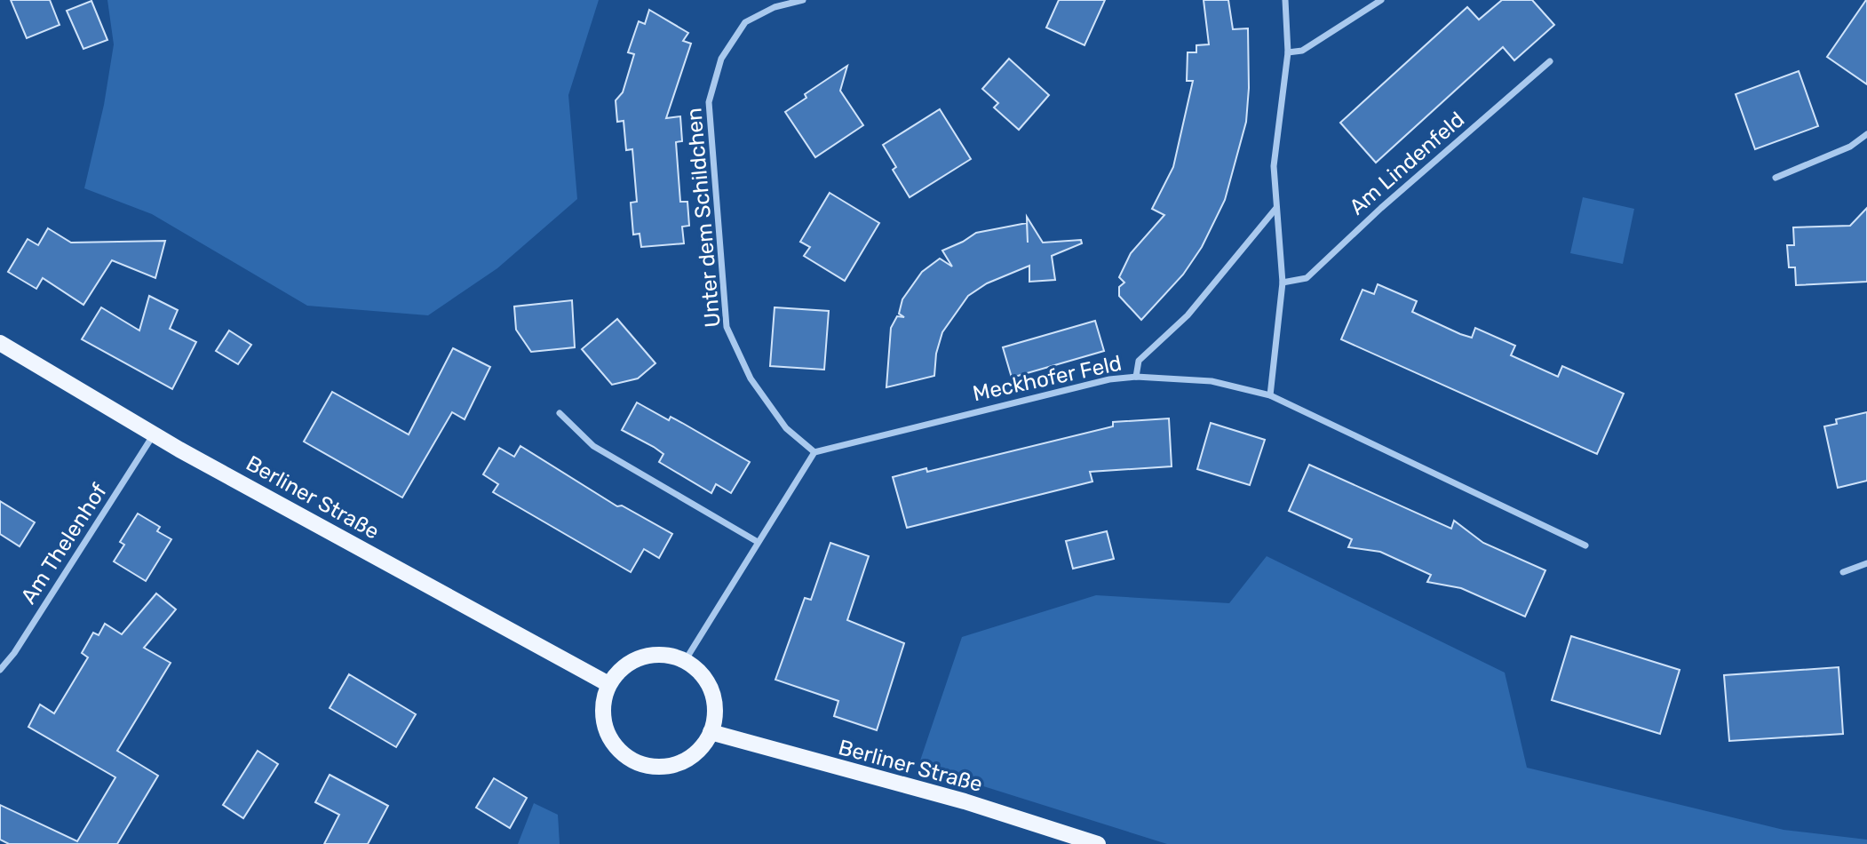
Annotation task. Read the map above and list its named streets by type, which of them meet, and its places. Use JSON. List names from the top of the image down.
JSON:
{
  "streets": {
    "main road": ["Berliner Straße"],
    "street": [
      "Am Lindenfeld",
      "Unter dem Schildchen",
      "Meckhofer Feld",
      "Am Thelenhof"
    ]
  },
  "crossings": [
    ["Unter dem Schildchen", "Meckhofer Feld"],
    ["Berliner Straße", "Am Thelenhof"]
  ]
}
